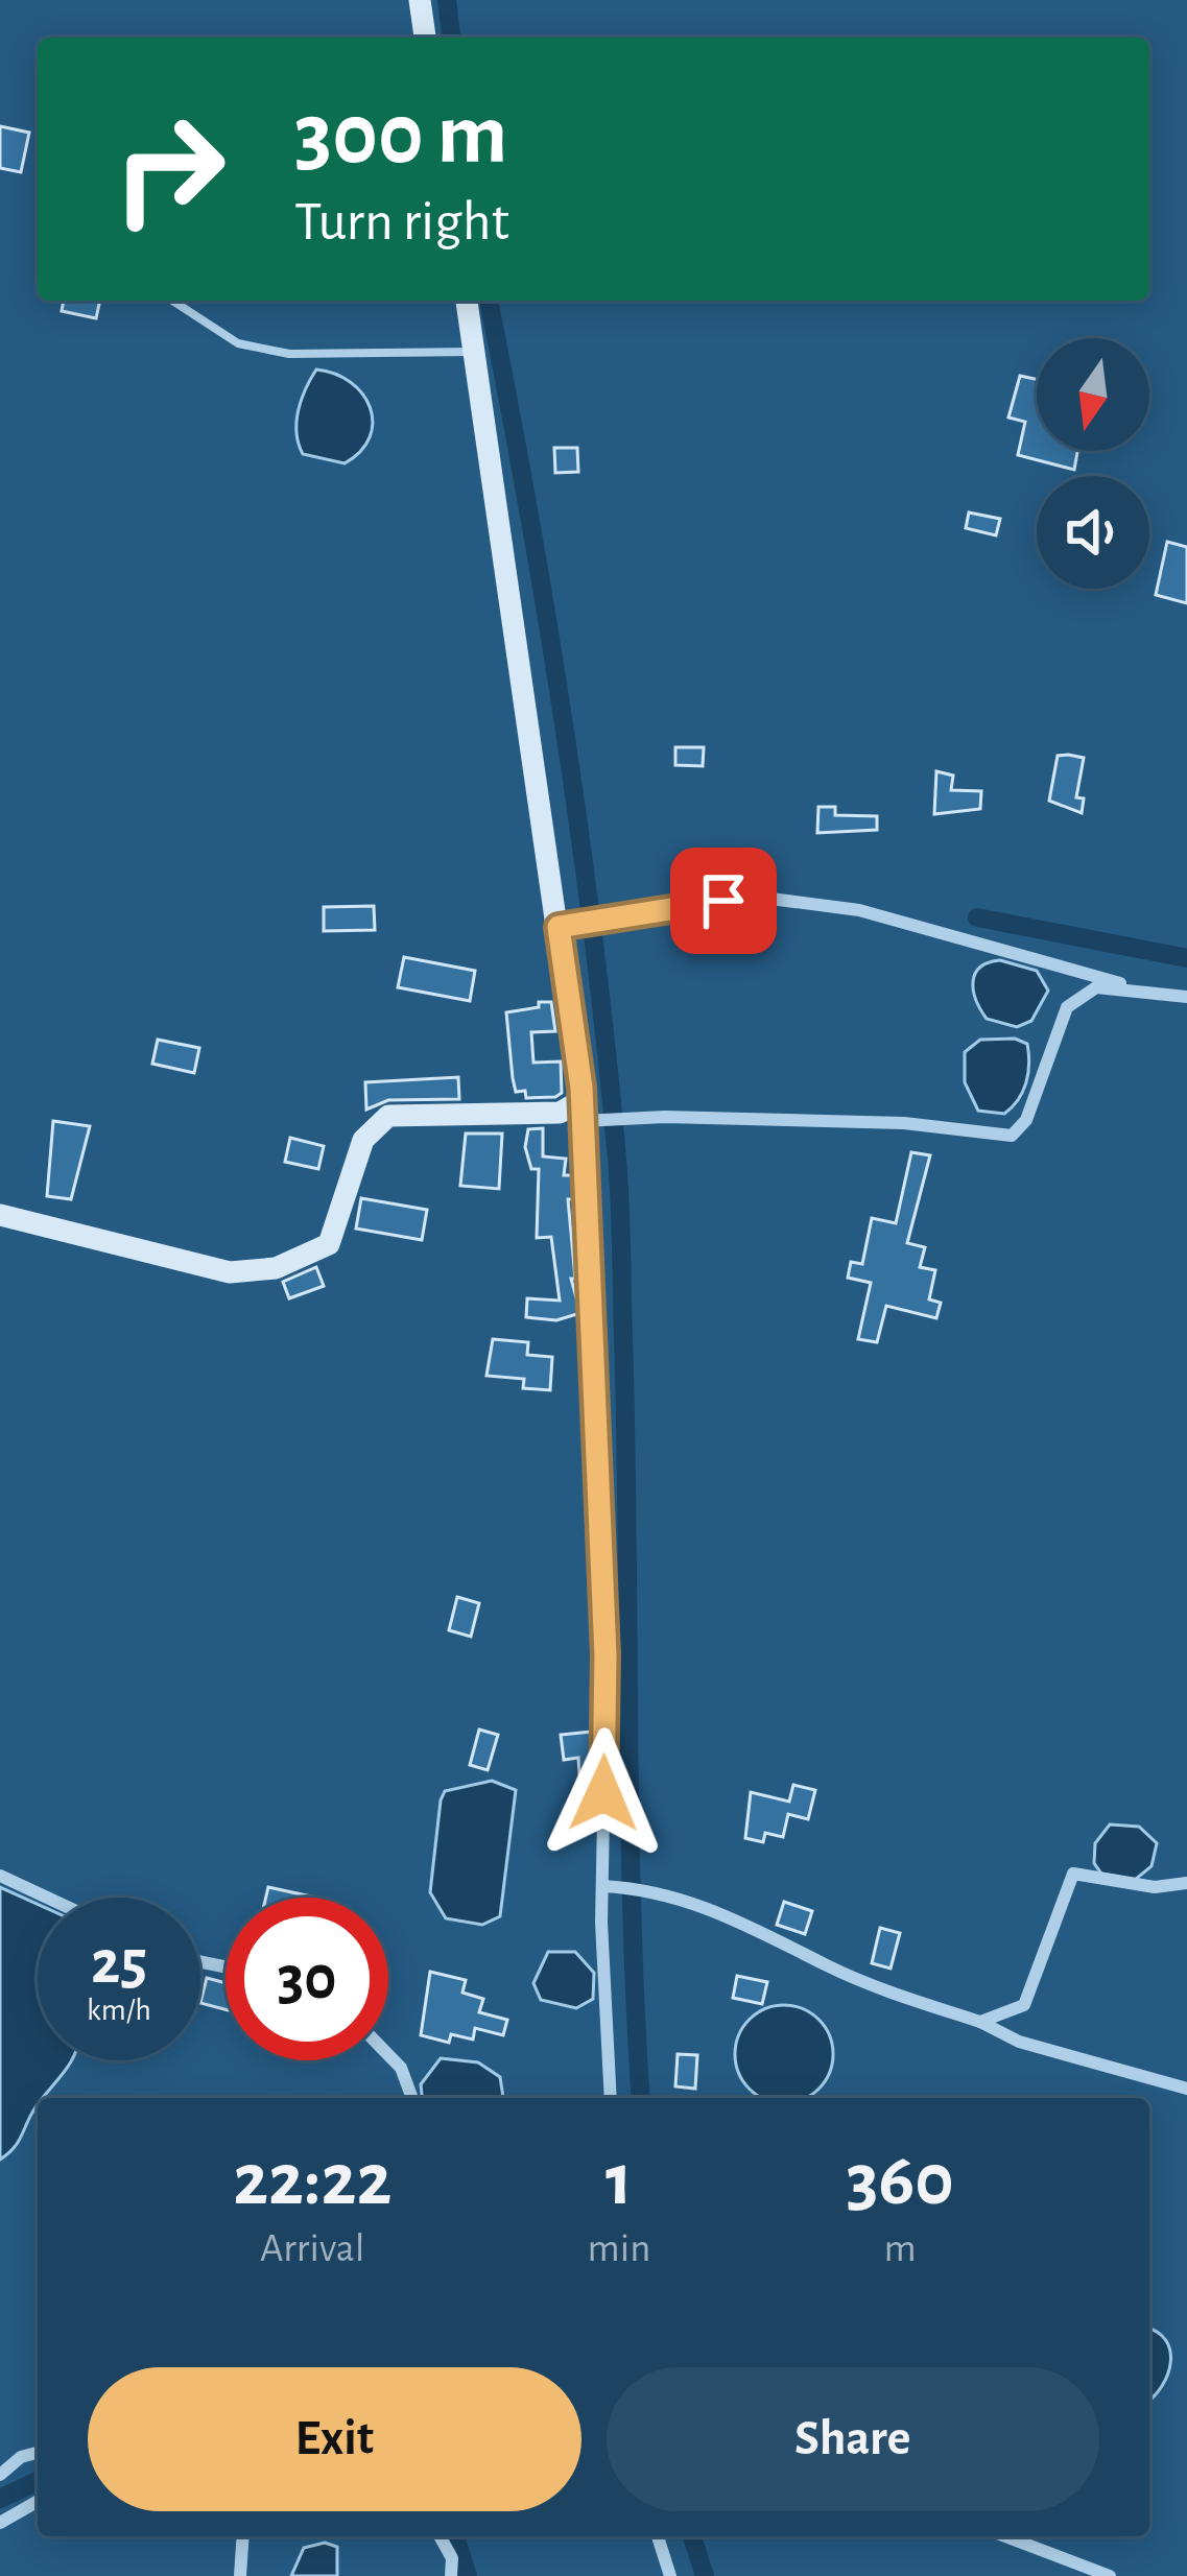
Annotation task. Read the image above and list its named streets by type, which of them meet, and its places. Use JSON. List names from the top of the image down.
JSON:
{
  "north": "bottom",
  "page": {
    "turn": ["300 m", "Turn right"],
    "speed": "25 km/h",
    "limit": "30",
    "eta": [
      "22:22",
      "Arrival",
      "1",
      "min",
      "360",
      "m"
    ],
    "buttons": ["Exit", "Share"]
  }
}
